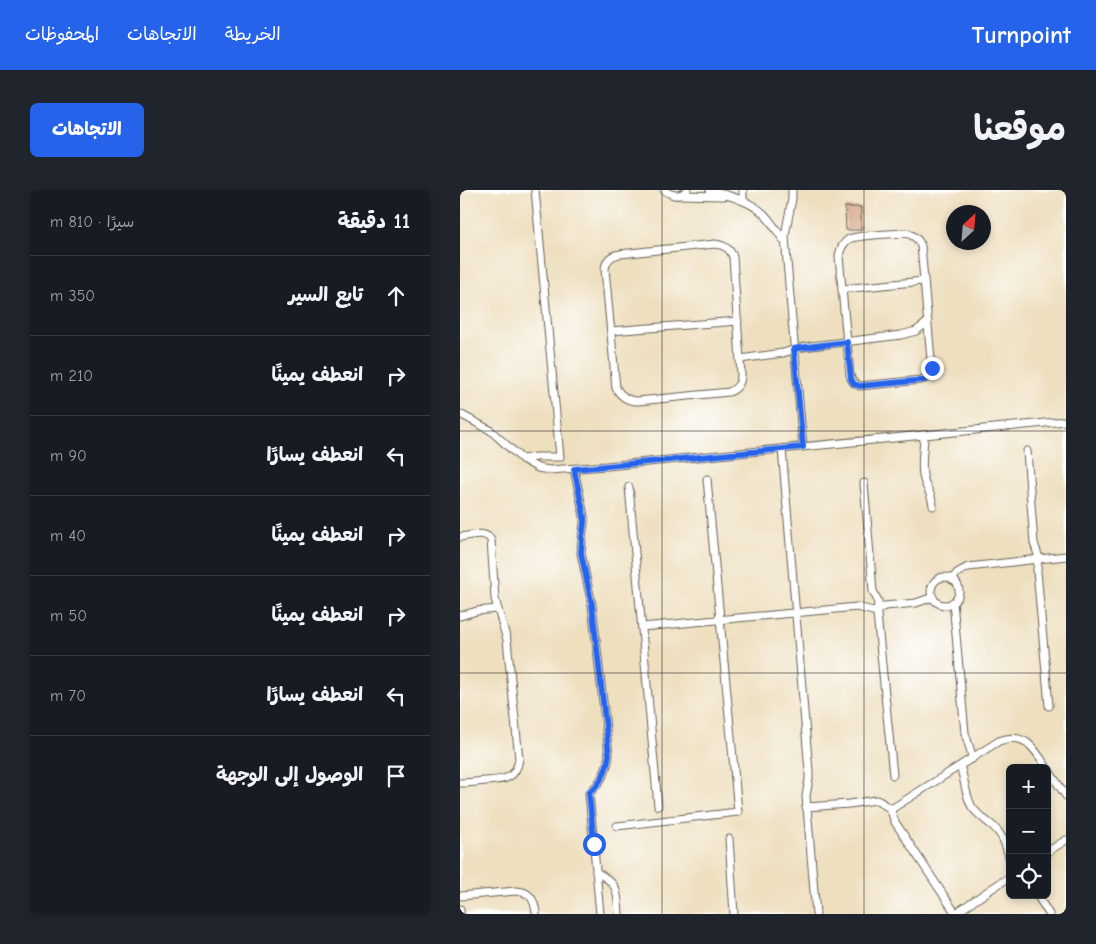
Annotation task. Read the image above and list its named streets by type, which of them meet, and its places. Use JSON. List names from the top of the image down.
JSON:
{
  "north": "top right",
  "page": {
    "header": "Turnpoint",
    "nav": ["الخريطة", "الاتجاهات", "المحفوظات"],
    "title": "موقعنا",
    "buttons": "الاتجاهات",
    "heading": ["11 دقيقة", "سيرًا · 810 m"],
    "list": [
      ["تابع السير", "350 m"],
      ["انعطف يمينًا", "210 m"],
      ["انعطف يسارًا", "90 m"],
      ["انعطف يمينًا", "40 m"],
      ["انعطف يمينًا", "50 m"],
      ["انعطف يسارًا", "70 m"],
      "الوصول إلى الوجهة"
    ],
    "map_buttons": ["+", "−"]
  }
}
